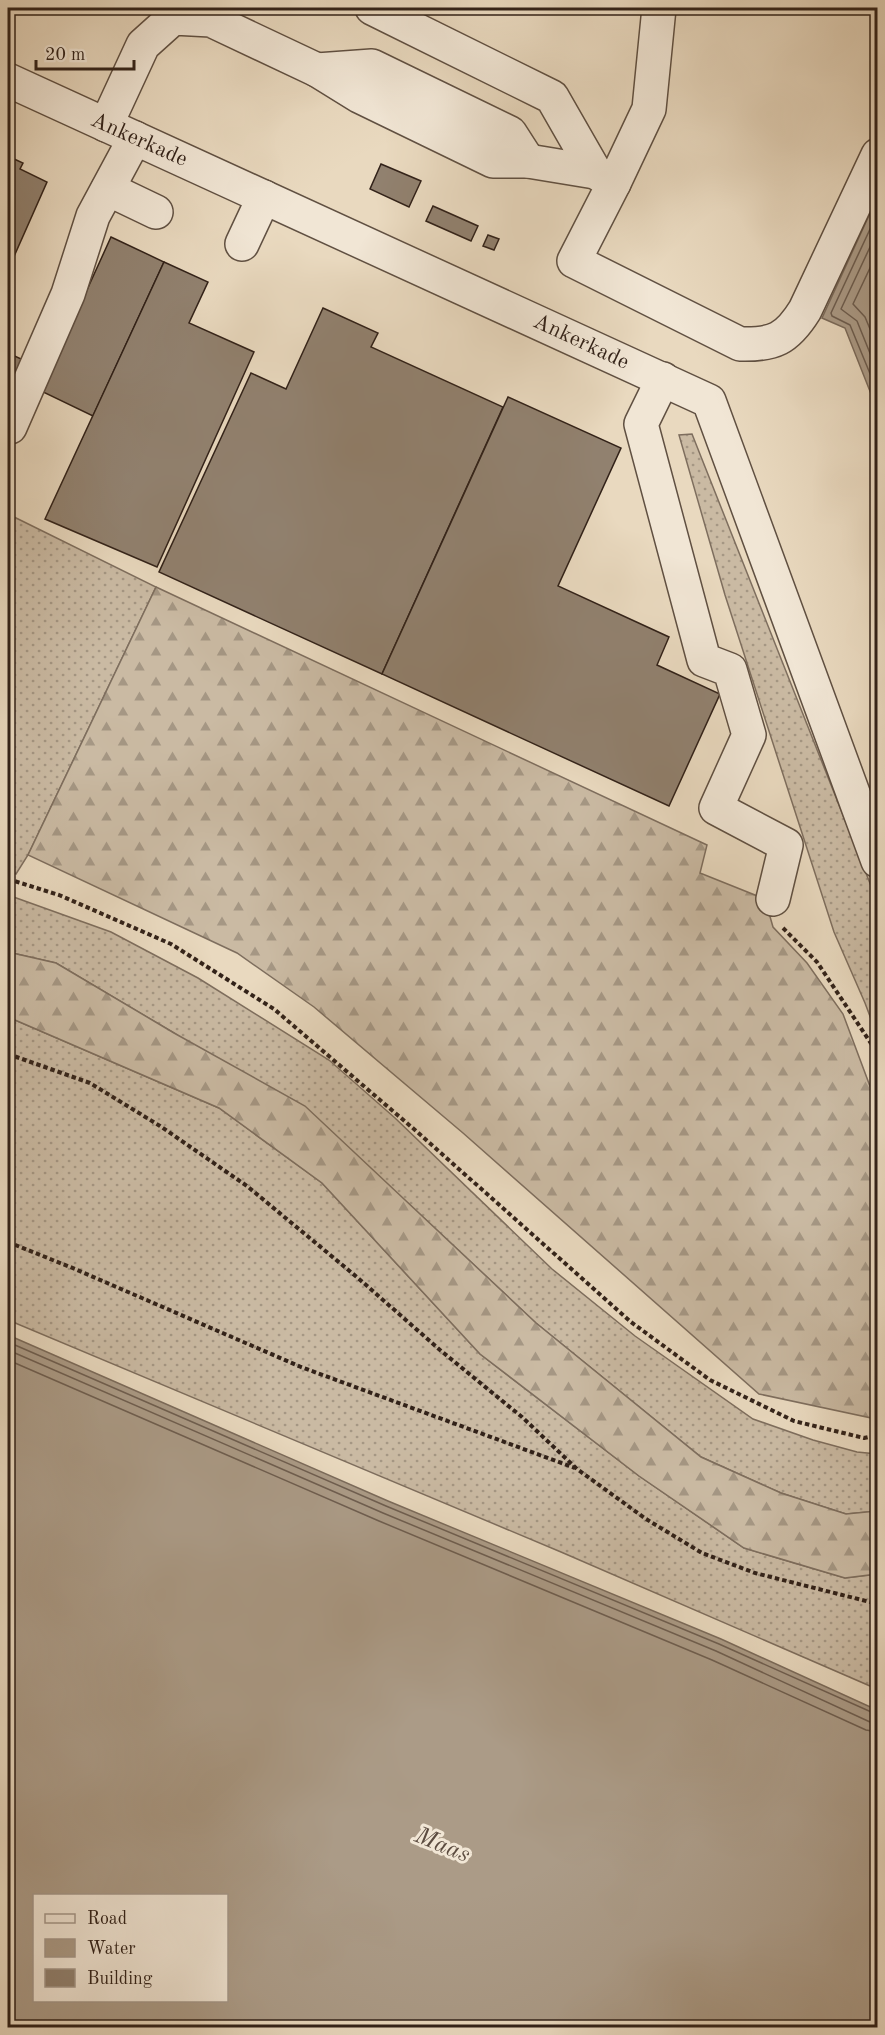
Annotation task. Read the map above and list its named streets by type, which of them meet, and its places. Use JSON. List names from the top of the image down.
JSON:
{
  "streets": {
    "street": ["Ankerkade"]
  },
  "water": ["Maas"],
  "legend": ["Road", "Water", "Building"],
  "scale_bar": "20 m"
}
